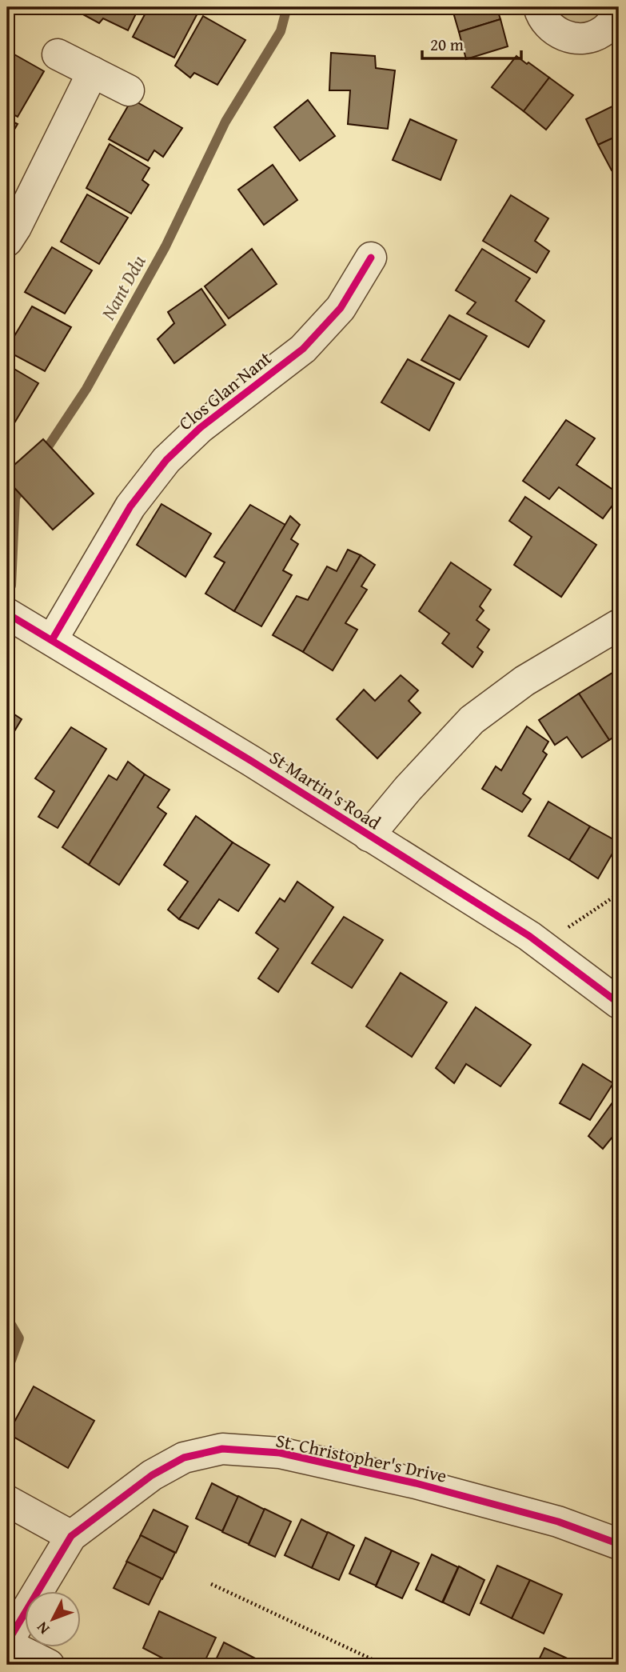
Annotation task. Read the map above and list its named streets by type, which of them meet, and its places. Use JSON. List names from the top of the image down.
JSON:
{
  "streets": {
    "street": ["Clos Glan Nant", "St Martin's Road", "St. Christopher's Drive"]
  },
  "crossings": [
    ["Clos Glan Nant", "St Martin's Road"]
  ],
  "water": ["Nant Ddu"],
  "scale_bar": "20 m",
  "north": "bottom left"
}
